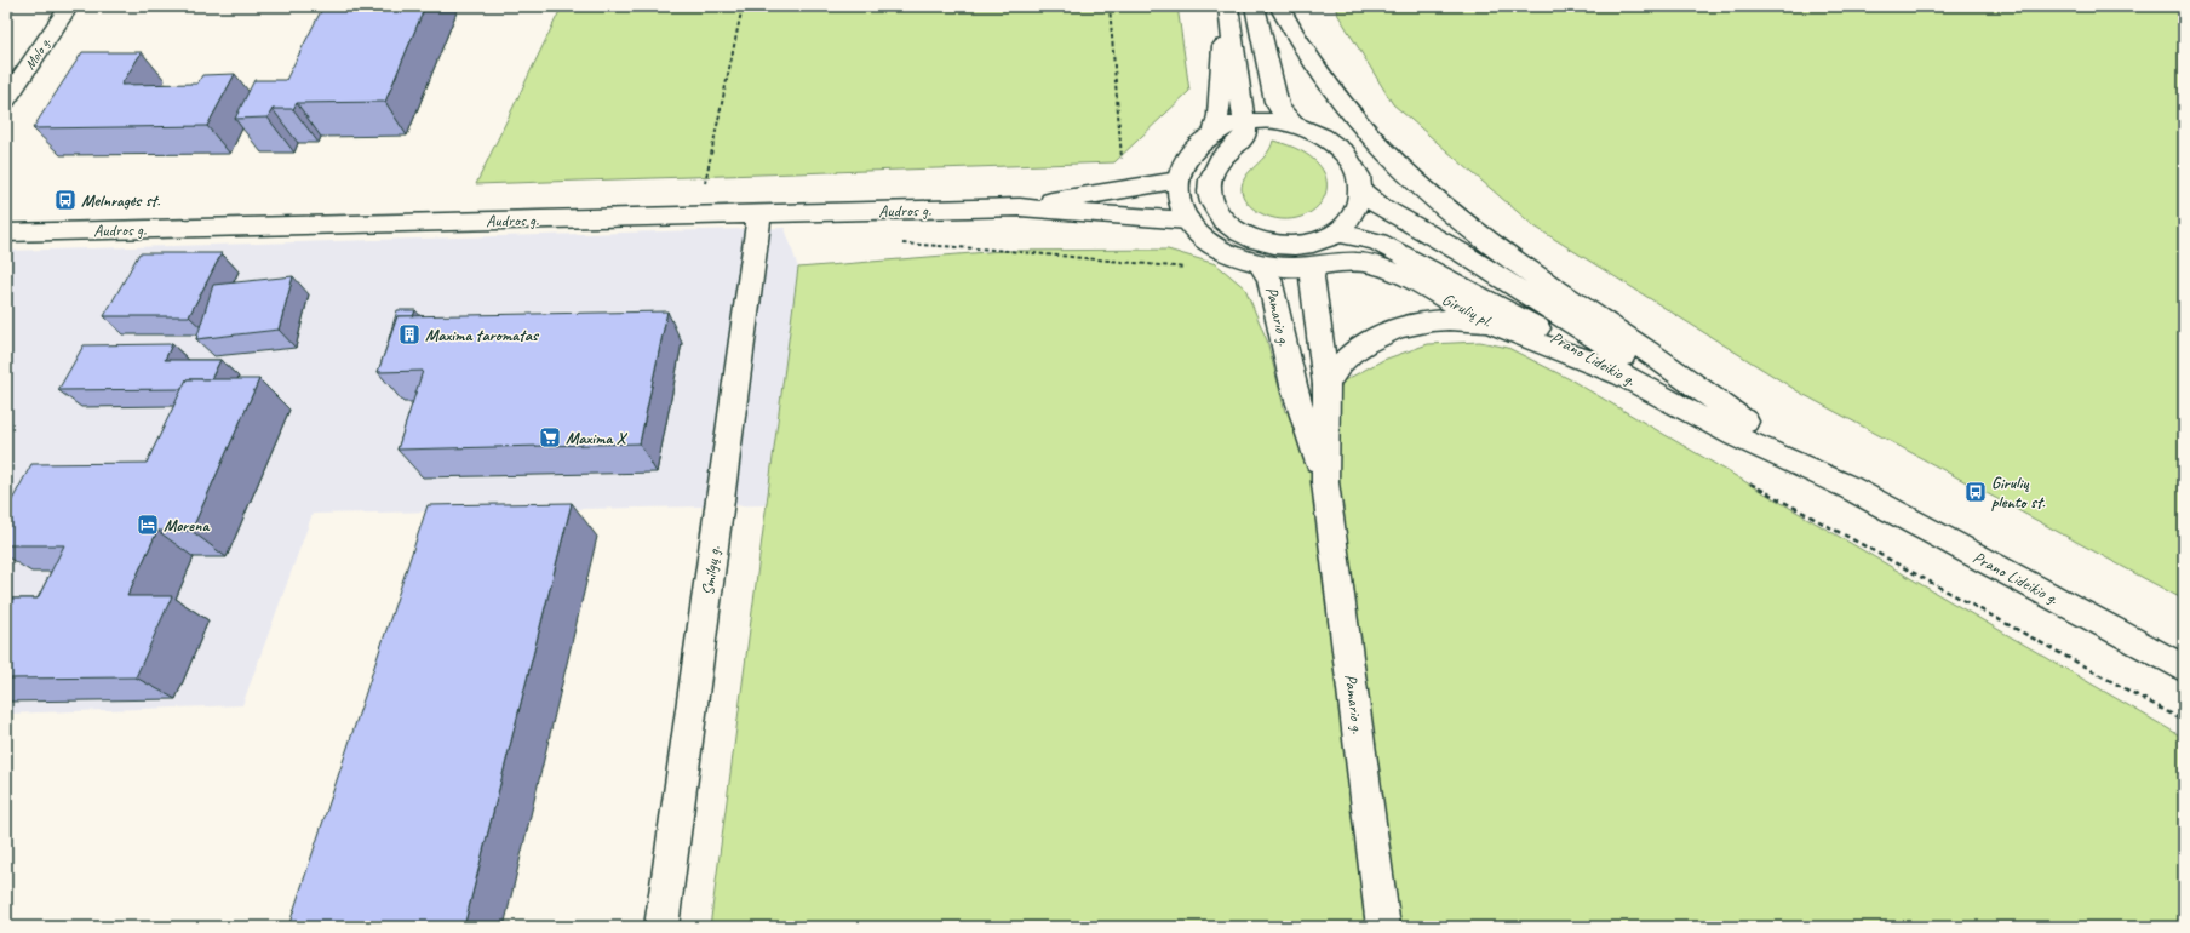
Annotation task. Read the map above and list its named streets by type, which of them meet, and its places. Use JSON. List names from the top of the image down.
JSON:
{
  "streets": {
    "main road": [
      "Molo g.",
      "Audros g.",
      "Girulių pl.",
      "Pamario g.",
      "Prano Lideikio g.",
      "Smilgų g."
    ]
  },
  "crossings": [
    ["Audros g.", "Girulių pl."],
    ["Audros g.", "Smilgų g."],
    ["Girulių pl.", "Pamario g."],
    ["Girulių pl.", "Prano Lideikio g."]
  ],
  "places": {
    "bus stop": ["Melnragės st.", "Girulių plento st."],
    "building": ["Maxima taromatas"],
    "supermarket": ["Maxima X"],
    "hotel": ["Morena"]
  }
}
